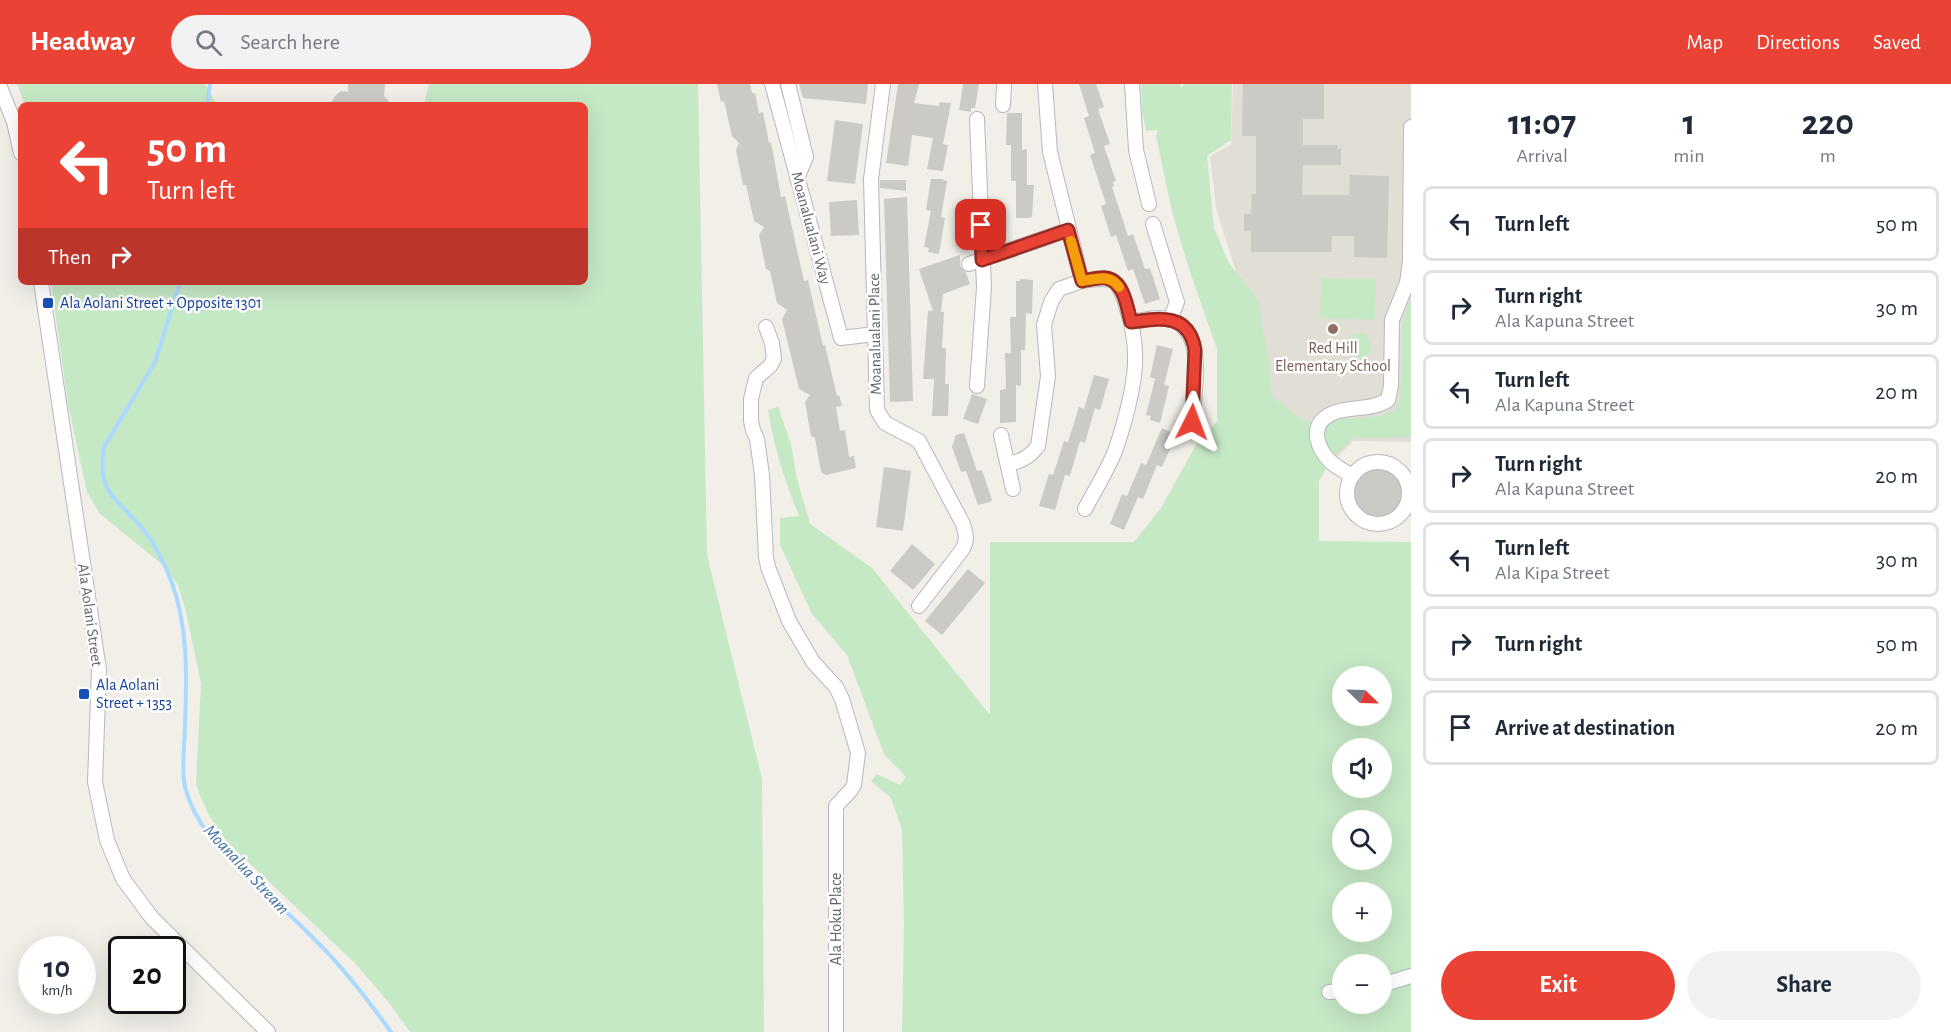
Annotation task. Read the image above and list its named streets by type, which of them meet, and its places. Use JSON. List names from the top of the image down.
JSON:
{
  "streets": {
    "street": [
      "Moanalualani Way",
      "Moanalualani Place",
      "Ala Aolani Street",
      "Ala Hoku Place"
    ]
  },
  "crossings": [
    ["Moanalualani Way", "Moanalualani Place"]
  ],
  "water": ["Moanalua Stream"],
  "places": {
    "transit": ["Ala Aolani Street + Opposite 1301", "Ala Aolani Street + 1353"],
    "other": ["Red Hill Elementary School"]
  },
  "north": "bottom right",
  "page": {
    "header": "Headway",
    "search": "Search here",
    "nav": ["Map", "Directions", "Saved"],
    "eta": [
      "11:07",
      "Arrival",
      "1",
      "min",
      "220",
      "m"
    ],
    "turn": ["50 m", "Turn left"],
    "list": [
      {
        "name": "Turn left",
        "value": "50 m"
      },
      {
        "name": "Turn right",
        "note": "Ala Kapuna Street",
        "value": "30 m"
      },
      {
        "name": "Turn left",
        "note": "Ala Kapuna Street",
        "value": "20 m"
      },
      {
        "name": "Turn right",
        "note": "Ala Kapuna Street",
        "value": "20 m"
      },
      {
        "name": "Turn left",
        "note": "Ala Kipa Street",
        "value": "30 m"
      },
      {
        "name": "Turn right",
        "value": "50 m"
      },
      {
        "name": "Arrive at destination",
        "value": "20 m"
      }
    ],
    "then": "Then",
    "map_buttons": ["+", "−"],
    "speed": "10 km/h",
    "limit": "20",
    "buttons": ["Exit", "Share"]
  }
}
